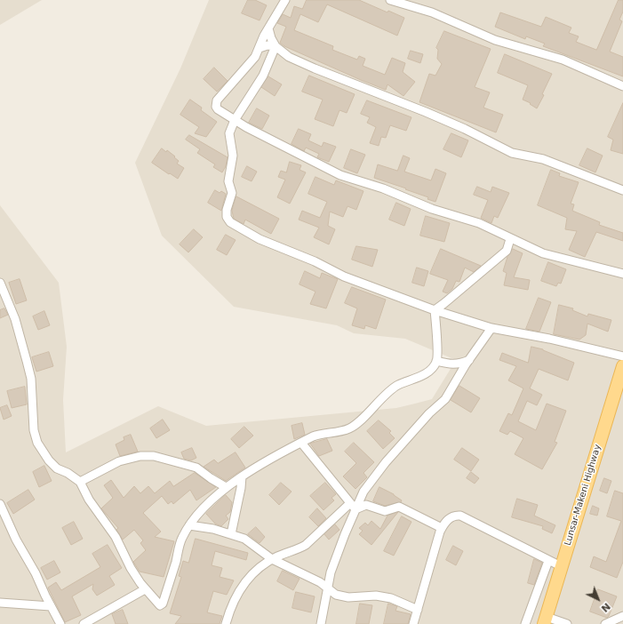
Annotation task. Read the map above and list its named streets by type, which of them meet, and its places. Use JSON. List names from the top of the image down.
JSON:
{
  "streets": {
    "main road": ["Lunsar-Makeni Highway"]
  },
  "north": "bottom right"
}
